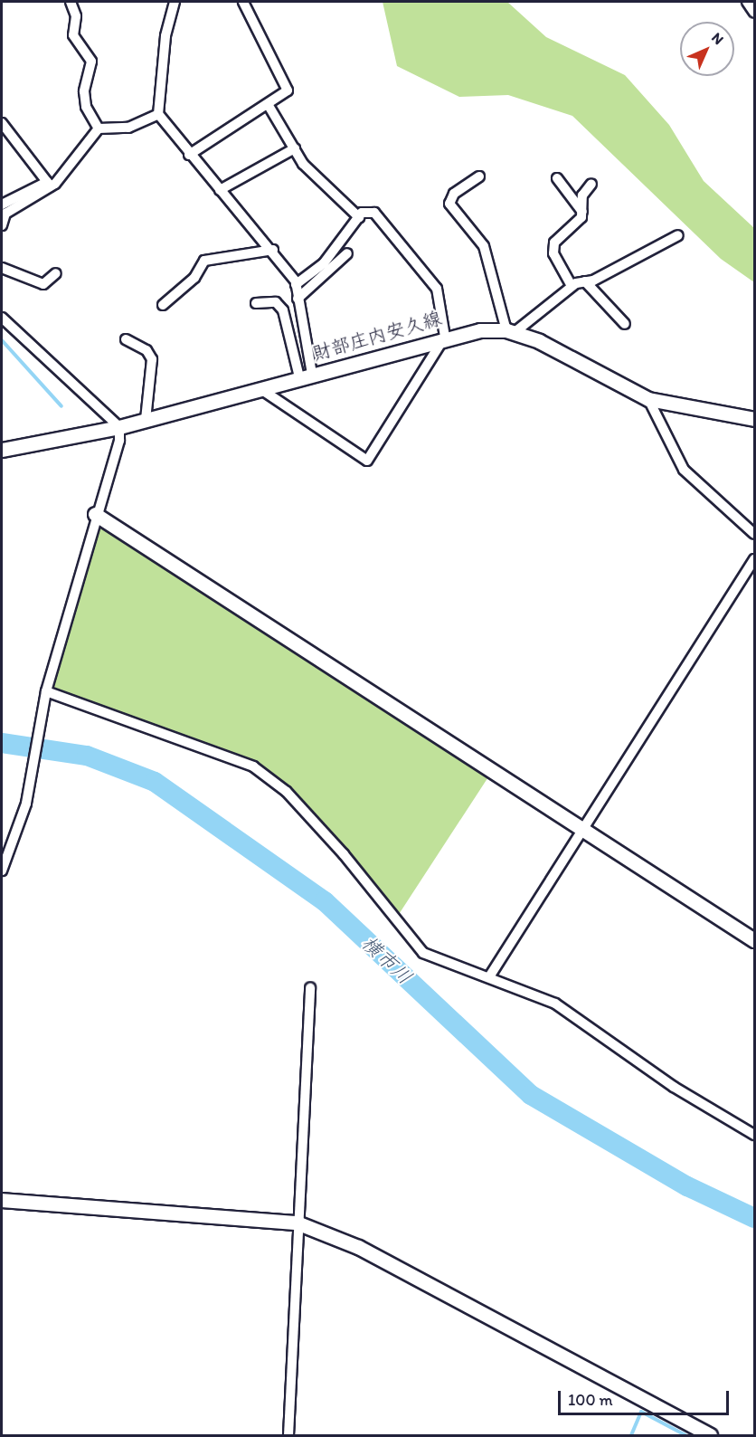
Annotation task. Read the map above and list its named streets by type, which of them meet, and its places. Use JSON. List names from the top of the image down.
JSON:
{
  "streets": {
    "street": ["財部庄内安久線"]
  },
  "water": ["横市川"],
  "scale_bar": "100 m",
  "north": "top right"
}
